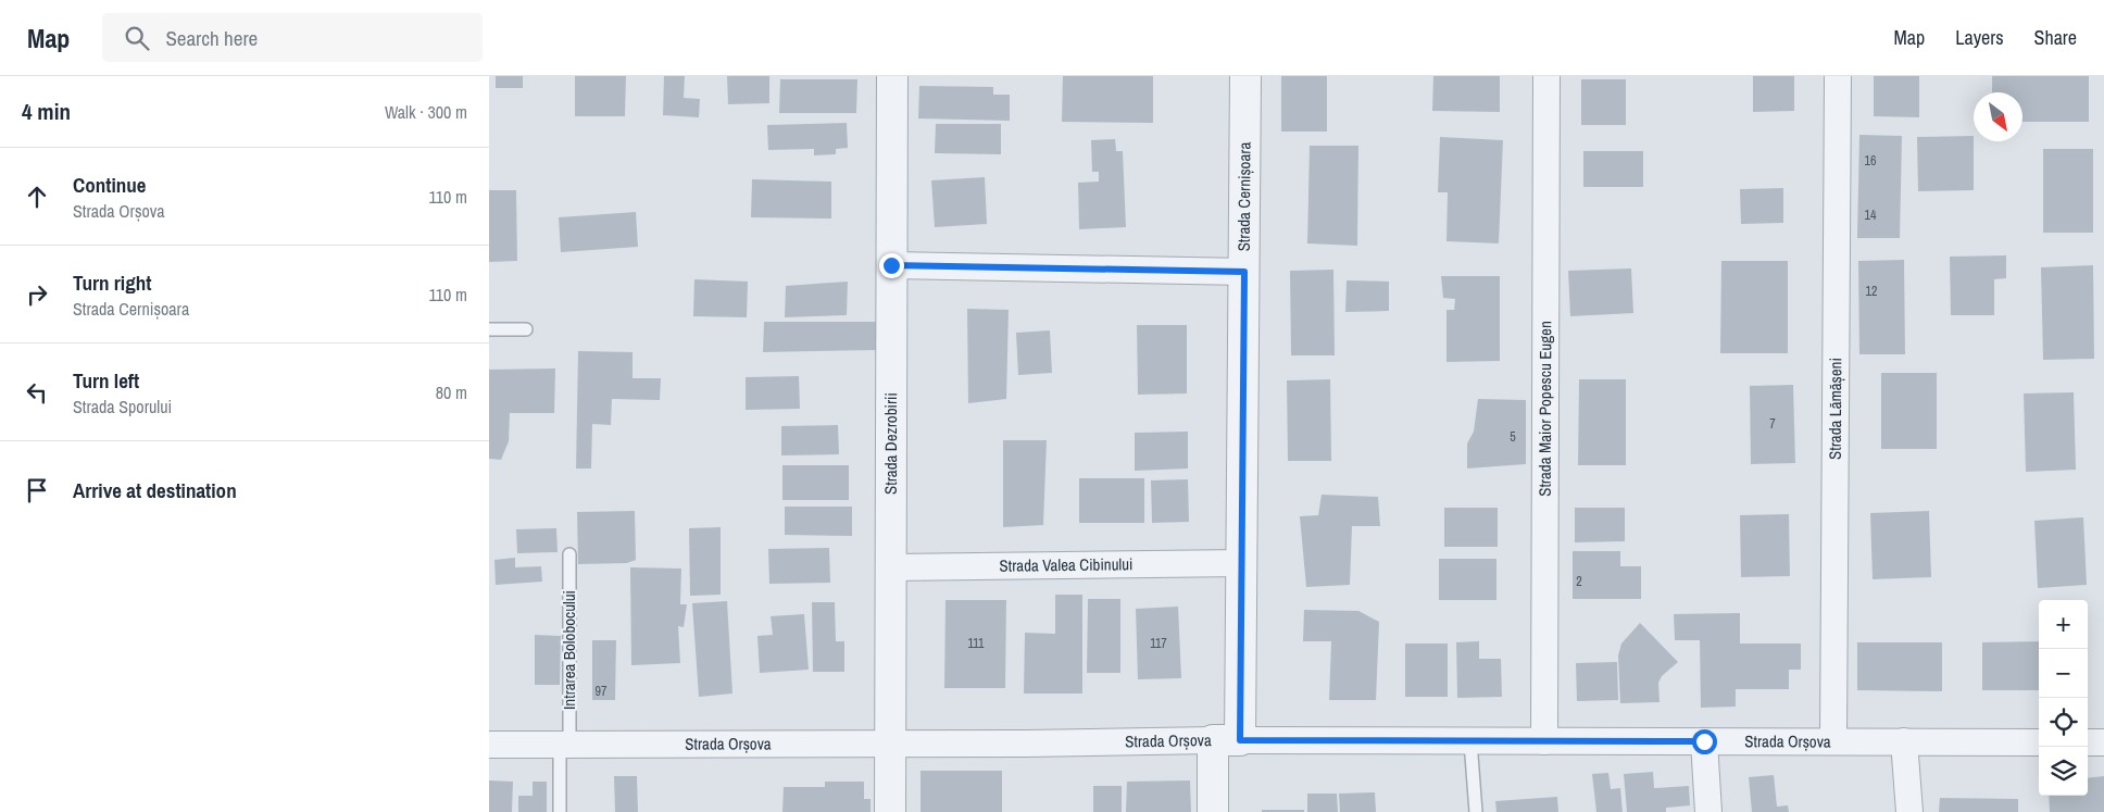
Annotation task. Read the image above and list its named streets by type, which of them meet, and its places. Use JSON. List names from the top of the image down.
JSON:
{
  "streets": {
    "street": [
      "Strada Cernișoara",
      "Strada Maior Popescu Eugen",
      "Strada Lămășeni",
      "Strada Dezrobirii",
      "Strada Valea Cibinului",
      "Strada Orșova"
    ],
    "lane": ["Intrarea Bolobocului"]
  },
  "crossings": [
    ["Strada Cernișoara", "Strada Valea Cibinului"],
    ["Strada Cernișoara", "Strada Orșova"],
    ["Strada Maior Popescu Eugen", "Strada Orșova"],
    ["Strada Lămășeni", "Strada Orșova"],
    ["Strada Dezrobirii", "Strada Valea Cibinului"],
    ["Strada Dezrobirii", "Strada Orșova"],
    ["Intrarea Bolobocului", "Strada Orșova"]
  ],
  "house_numbers": [
    "16",
    "14",
    "12",
    "7",
    "5",
    "2",
    "111",
    "117",
    "97"
  ],
  "north": "bottom right",
  "page": {
    "header": "Map",
    "search": "Search here",
    "nav": ["Map", "Layers", "Share"],
    "heading": ["4 min", "Walk · 300 m"],
    "list": [
      ["Continue", "Strada Orșova", "110 m"],
      ["Turn right", "Strada Cernișoara", "110 m"],
      ["Turn left", "Strada Sporului", "80 m"],
      "Arrive at destination"
    ],
    "map_buttons": ["+", "−"]
  }
}
